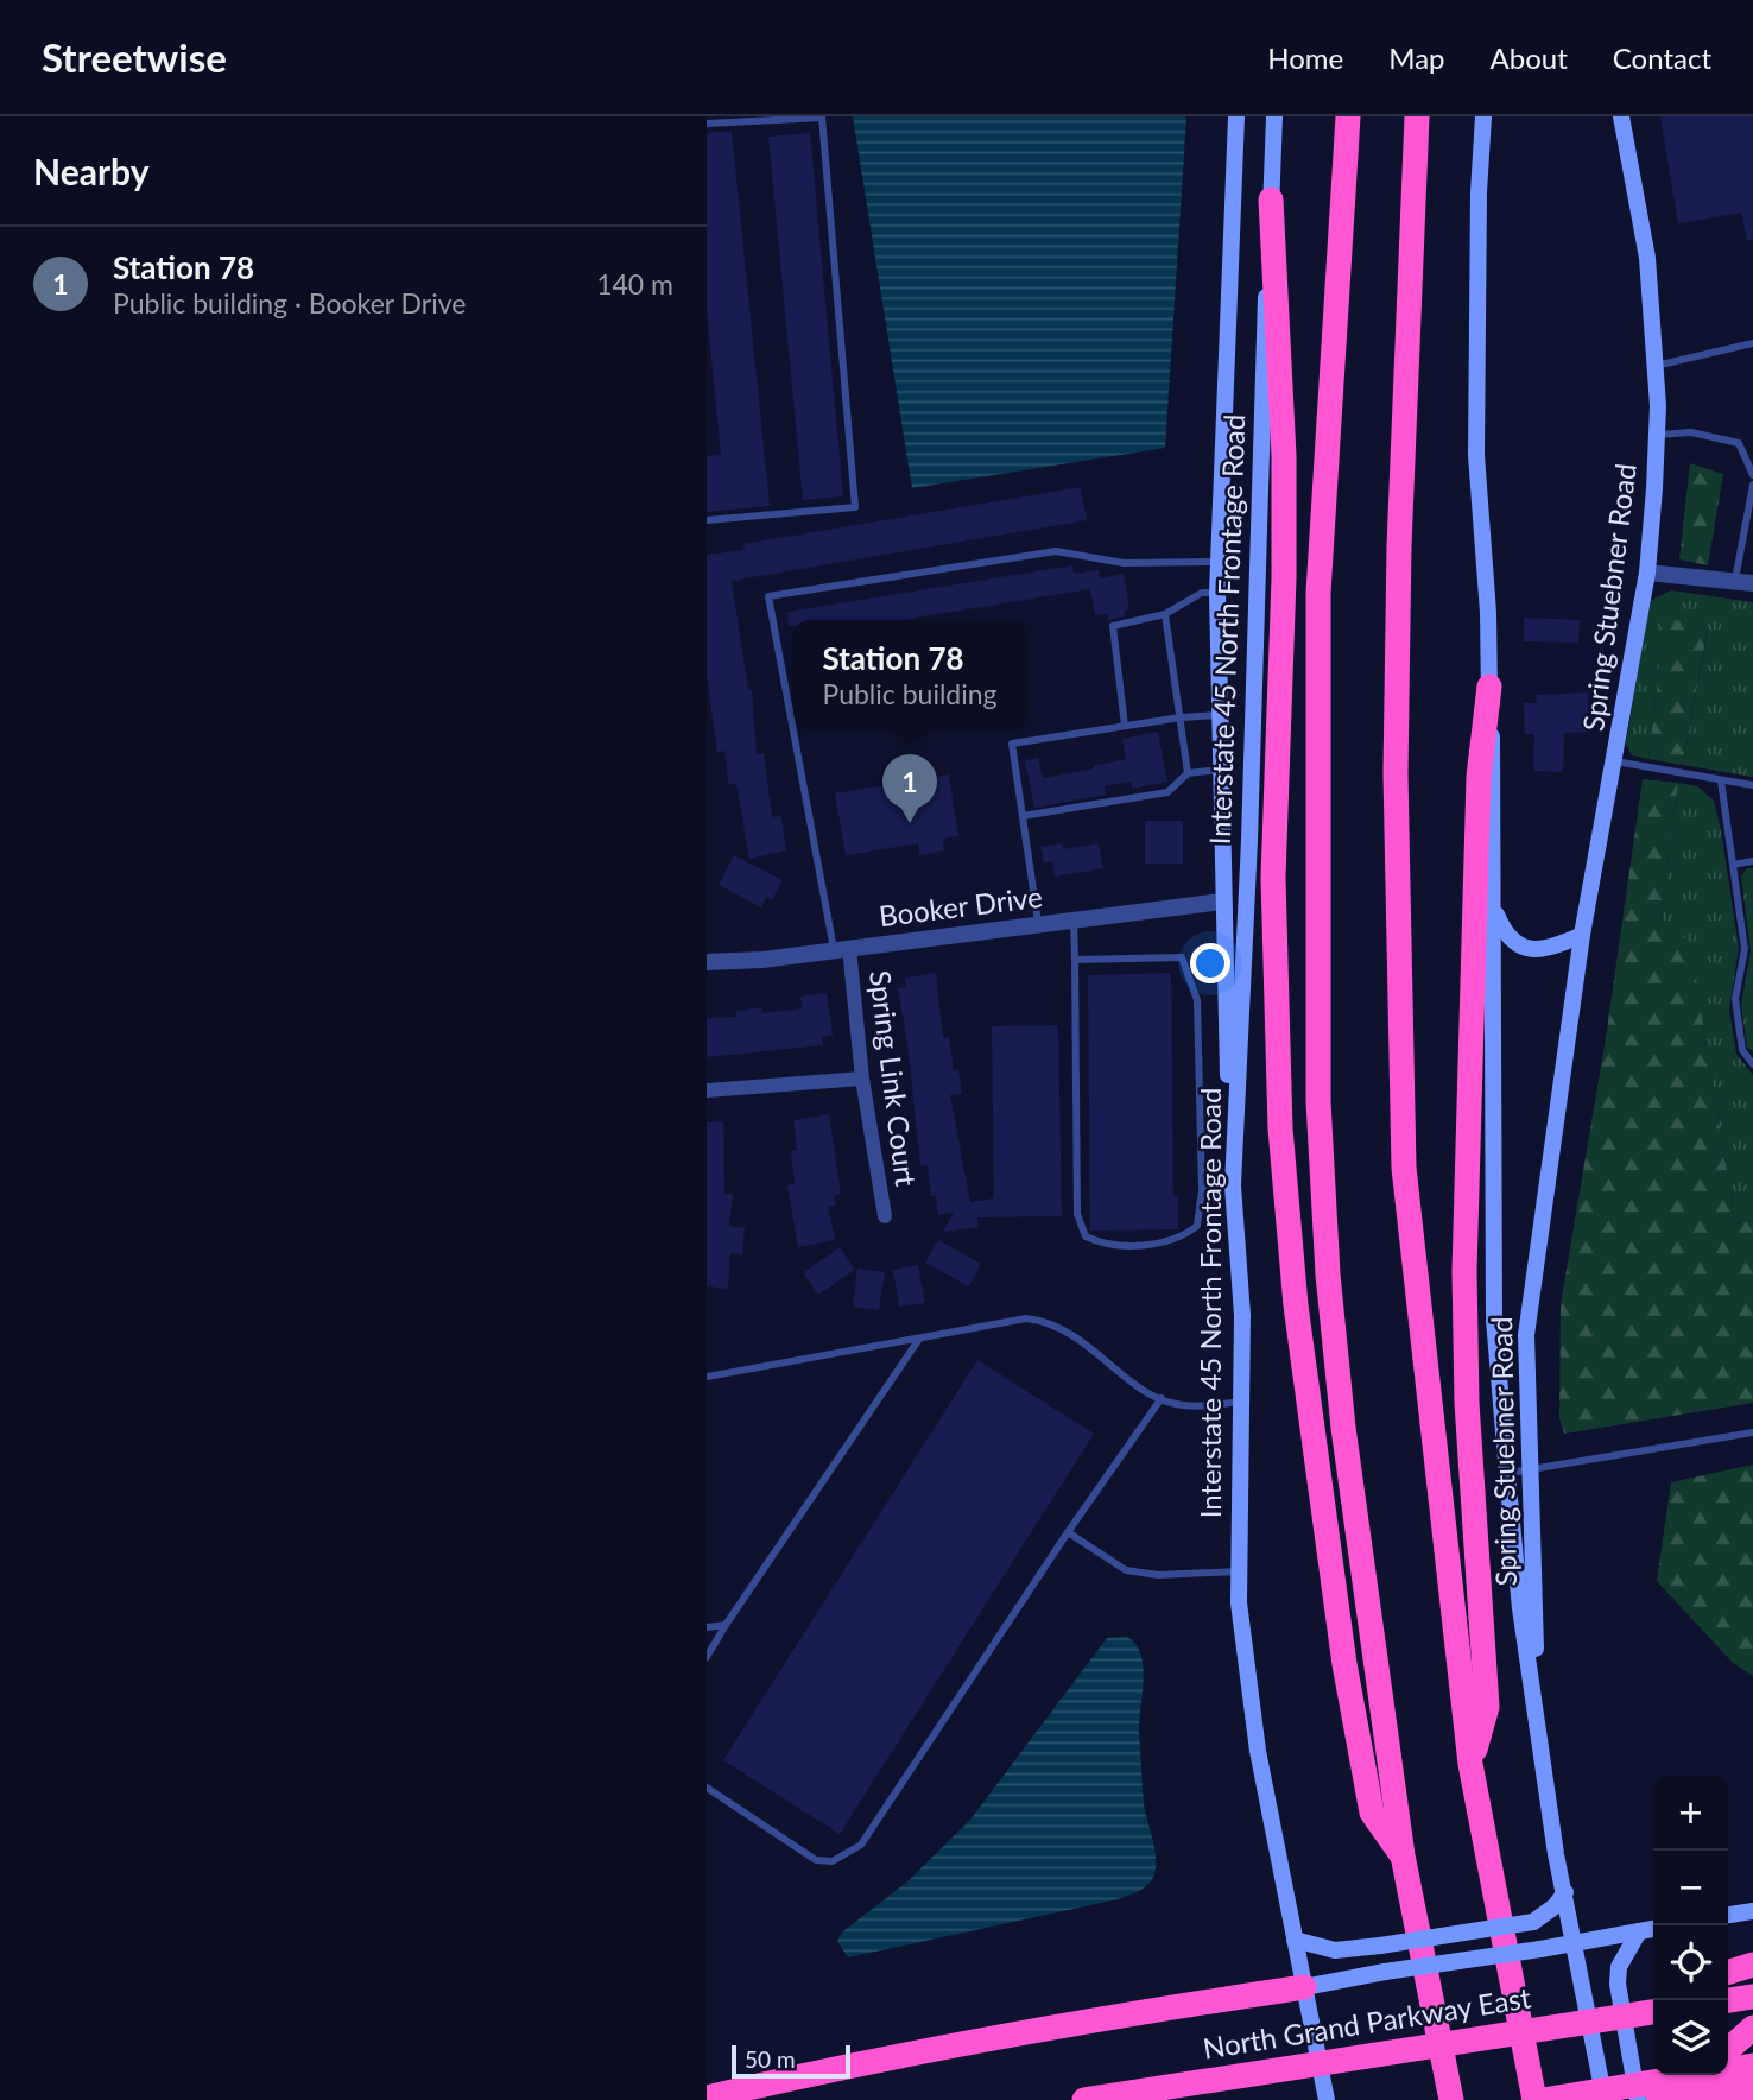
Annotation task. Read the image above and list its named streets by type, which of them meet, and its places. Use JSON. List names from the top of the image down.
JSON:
{
  "streets": {
    "highway": ["North Grand Parkway East"],
    "main road": ["Spring Stuebner Road", "Interstate 45 North Frontage Road"],
    "street": ["Booker Drive", "Spring Link Court"]
  },
  "crossings": [
    ["Booker Drive", "Spring Link Court"]
  ],
  "scale_bar": "50 m",
  "page": {
    "header": "Streetwise",
    "nav": [
      "Home",
      "Map",
      "About",
      "Contact"
    ],
    "heading": "Nearby",
    "list": [
      {
        "mark": "1",
        "name": "Station 78",
        "note": "Public building · Booker Drive",
        "value": "140 m"
      }
    ],
    "popup": ["Station 78", "Public building"],
    "pins": "1",
    "map_buttons": ["+", "−"],
    "scale": "50 m"
  }
}
